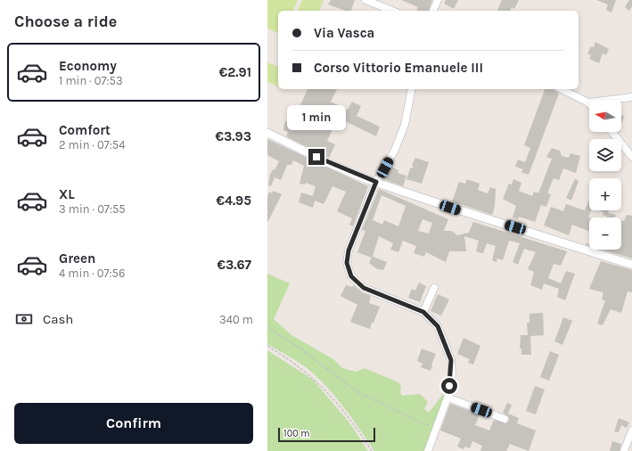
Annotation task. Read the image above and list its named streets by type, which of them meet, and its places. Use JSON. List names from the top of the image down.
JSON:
{
  "scale_bar": "100 m",
  "north": "left",
  "page": {
    "heading": "Choose a ride",
    "banner": ["Via Vasca", "Corso Vittorio Emanuele III"],
    "list": [
      {
        "name": "Economy",
        "note": "1 min · 07:53",
        "value": "€2.91"
      },
      {
        "name": "Comfort",
        "note": "2 min · 07:54",
        "value": "€3.93"
      },
      {
        "name": "XL",
        "note": "3 min · 07:55",
        "value": "€4.95"
      },
      {
        "name": "Green",
        "note": "4 min · 07:56",
        "value": "€3.67"
      }
    ],
    "map_buttons": ["+", "−"],
    "bubble": "1 min",
    "pay": ["Cash", "340 m"],
    "buttons": "Confirm",
    "scale": "100 m"
  }
}
